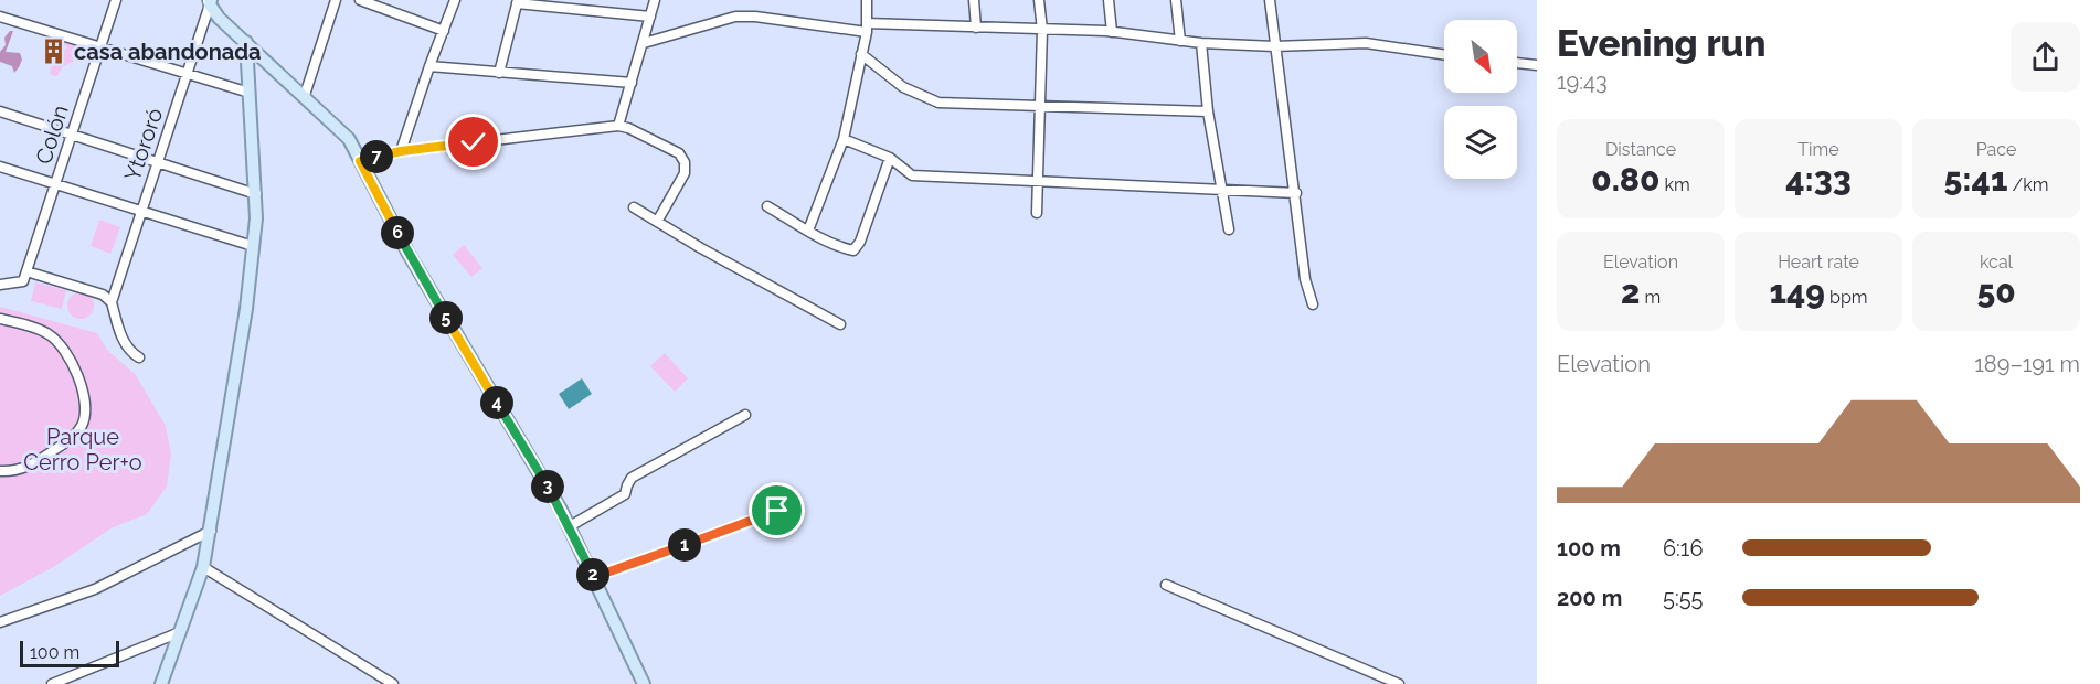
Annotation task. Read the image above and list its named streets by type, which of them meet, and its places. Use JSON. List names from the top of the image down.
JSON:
{
  "streets": {
    "street": ["Colón", "Ytororó"]
  },
  "parks": ["Parque Cerro Per+o"],
  "places": {
    "building": ["casa abandonada"]
  },
  "scale_bar": "100 m",
  "north": "bottom right",
  "page": {
    "heading": ["Evening run", "19:43"],
    "stats": [
      ["Distance", "0.80 km"],
      ["Time", "4:33"],
      ["Pace", "5:41 /km"],
      ["Elevation", "2 m"],
      ["Heart rate", "149 bpm"],
      ["kcal", "50"]
    ],
    "pins": [
      "7",
      "6",
      "5",
      "4",
      "3",
      "1",
      "2"
    ],
    "chart": ["Elevation", "189–191 m"],
    "list": [
      {
        "name": "100 m",
        "note": "6:16"
      },
      {
        "name": "200 m",
        "note": "5:55"
      }
    ],
    "scale": "100 m"
  }
}
